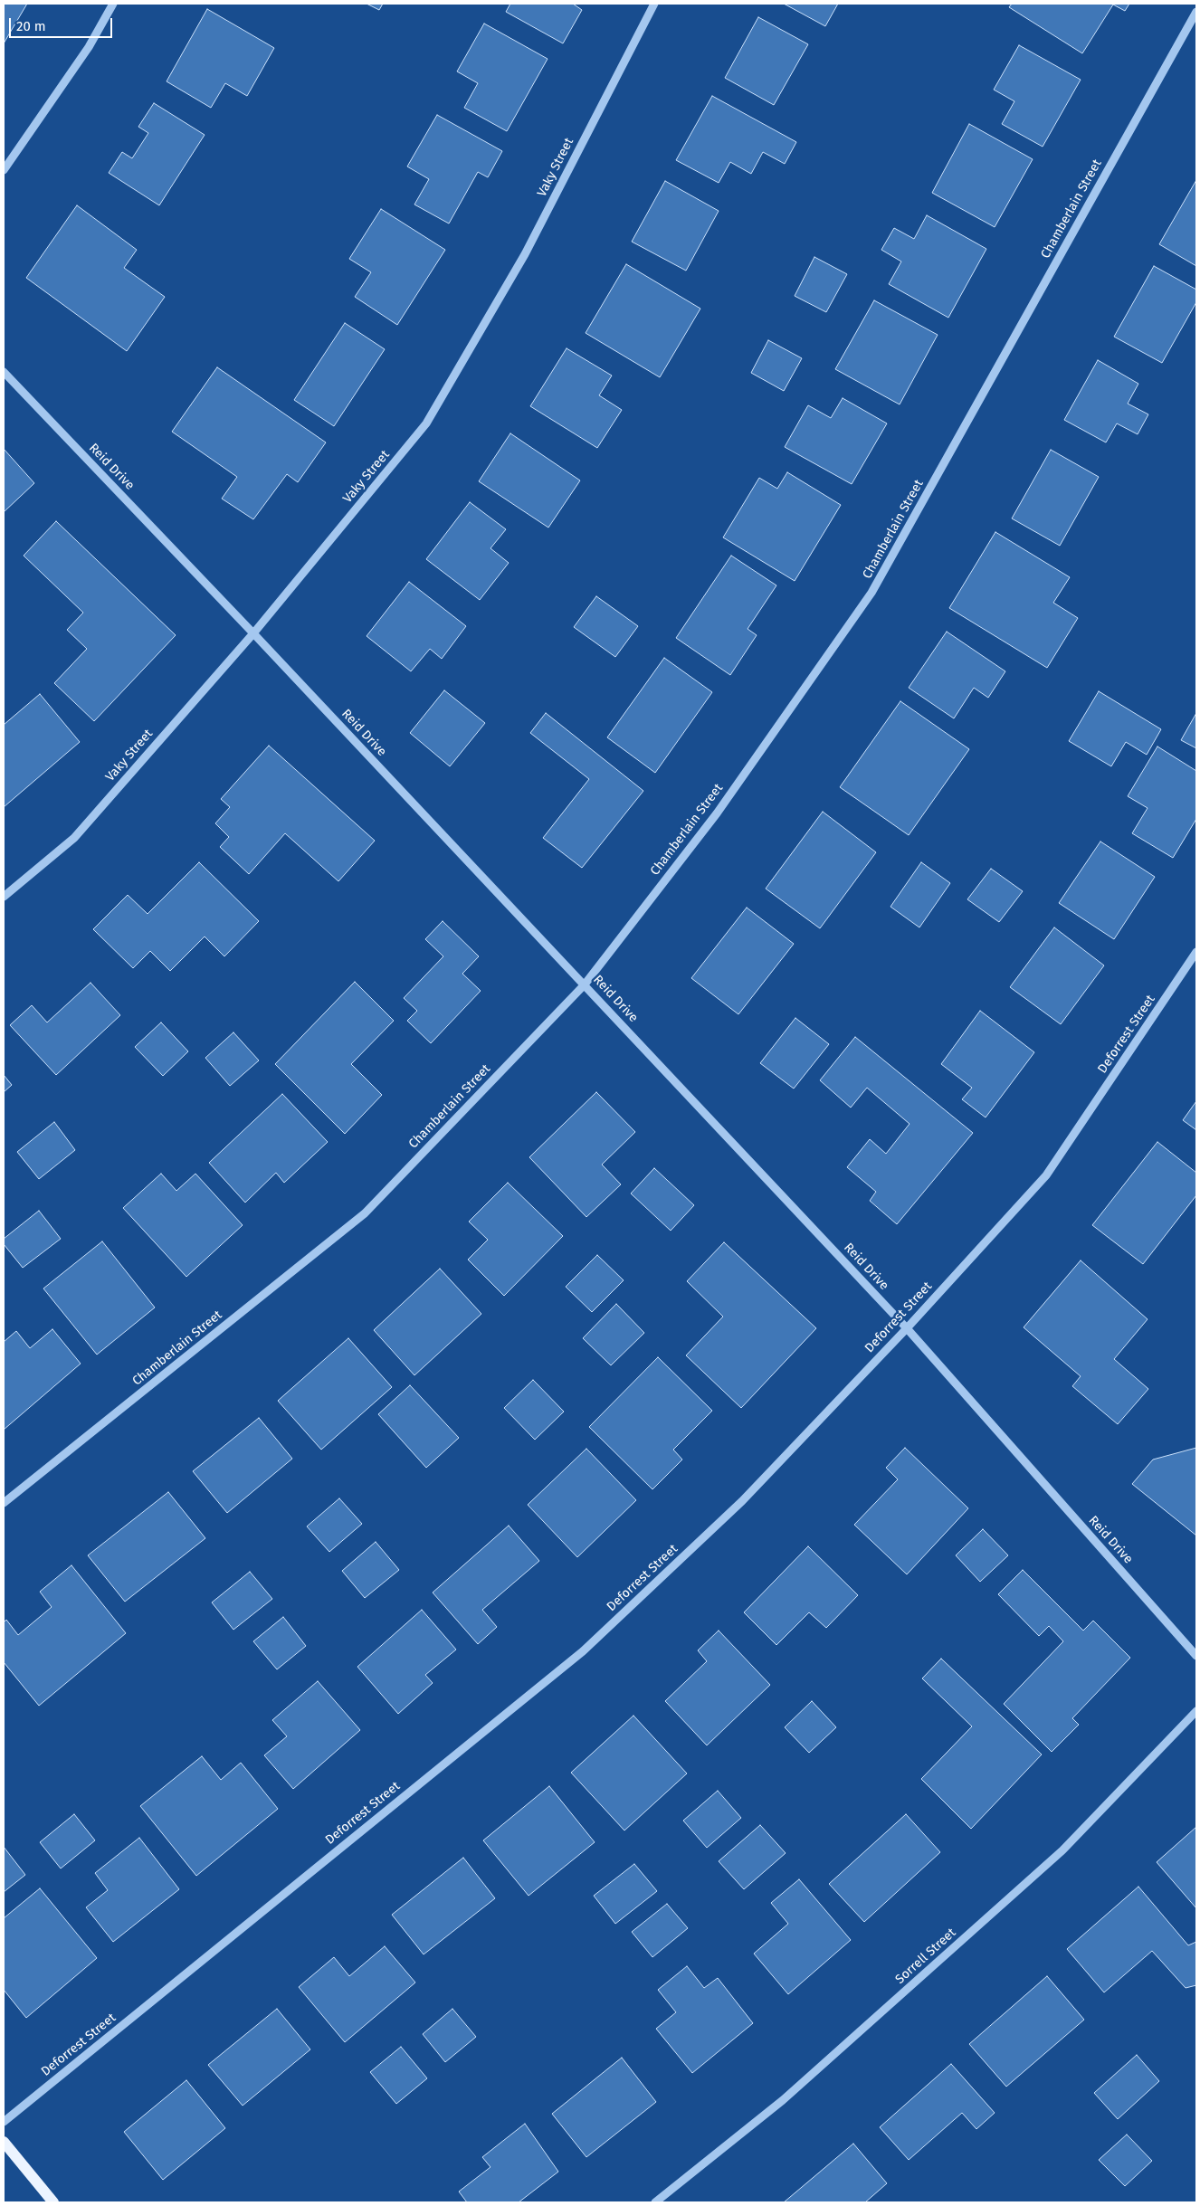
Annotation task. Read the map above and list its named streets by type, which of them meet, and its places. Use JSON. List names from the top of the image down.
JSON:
{
  "streets": {
    "street": [
      "Vaky Street",
      "Chamberlain Street",
      "Reid Drive",
      "Deforrest Street",
      "Sorrell Street"
    ]
  },
  "crossings": [
    ["Vaky Street", "Reid Drive"],
    ["Chamberlain Street", "Reid Drive"],
    ["Reid Drive", "Deforrest Street"]
  ],
  "scale_bar": "20 m"
}
